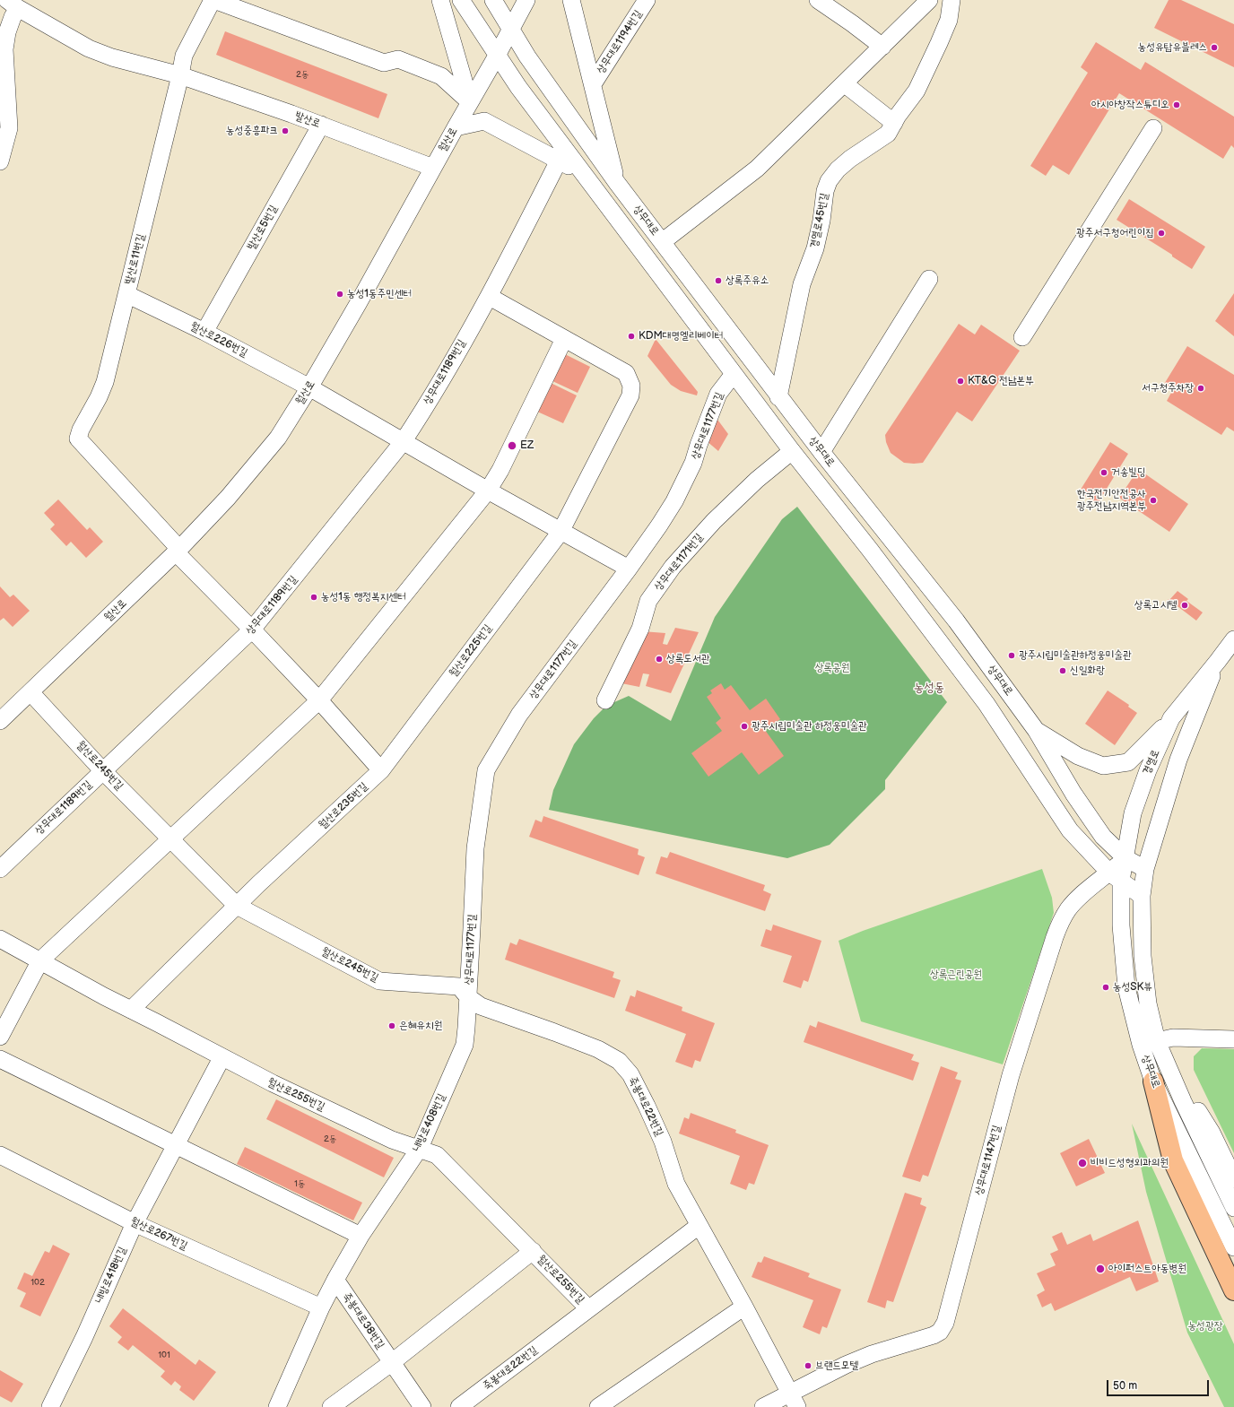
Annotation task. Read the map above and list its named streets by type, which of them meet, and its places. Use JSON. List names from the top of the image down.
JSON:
{
  "streets": {
    "street": [
      "상무대로1194번길",
      "발산로",
      "월산로",
      "상무대로",
      "경열로45번길",
      "발산로5번길",
      "발산로11번길",
      "월산로226번길",
      "상무대로1189번길",
      "상무대로1177번길",
      "상무대로1171번길",
      "월산로225번길",
      "경열로",
      "월산로245번길",
      "월산로235번길",
      "월산로255번길",
      "죽봉대로22번길",
      "내방로408번길",
      "상무대로1147번길",
      "월산로267번길",
      "내방로418번길",
      "죽봉대로38번길"
    ]
  },
  "crossings": [
    ["발산로", "월산로"],
    ["발산로", "발산로5번길"],
    ["발산로", "발산로11번길"],
    ["월산로", "상무대로"],
    ["월산로", "발산로11번길"],
    ["월산로", "월산로226번길"],
    ["월산로", "월산로245번길"],
    ["상무대로", "경열로45번길"],
    ["상무대로", "상무대로1177번길"],
    ["상무대로", "상무대로1171번길"],
    ["상무대로", "경열로"],
    ["상무대로", "상무대로1147번길"],
    ["발산로5번길", "월산로226번길"],
    ["발산로11번길", "월산로226번길"],
    ["상무대로1189번길", "월산로245번길"],
    ["상무대로1177번길", "월산로245번길"],
    ["상무대로1177번길", "죽봉대로22번길"],
    ["상무대로1177번길", "내방로408번길"],
    ["월산로225번길", "월산로235번길"],
    ["경열로", "상무대로1147번길"],
    ["월산로245번길", "월산로235번길"],
    ["월산로245번길", "죽봉대로22번길"],
    ["월산로245번길", "내방로408번길"],
    ["월산로255번길", "죽봉대로22번길"],
    ["월산로255번길", "내방로408번길"],
    ["월산로255번길", "내방로418번길"],
    ["월산로255번길", "죽봉대로38번길"],
    ["죽봉대로22번길", "내방로408번길"],
    ["죽봉대로22번길", "상무대로1147번길"],
    ["내방로408번길", "월산로267번길"],
    ["내방로408번길", "죽봉대로38번길"],
    ["월산로267번길", "내방로418번길"]
  ],
  "districts": ["농성동"],
  "parks": ["상록공원", "상록근린공원", "농성광장"],
  "places": [
    "농성유탑유블레스",
    "아시아창작스튜디오",
    "농성중흥파크",
    "광주서구청어린이집",
    "상록주유소",
    "농성1동주민센터",
    "KDM대명엘리베이터",
    "KT&G 전남본부",
    "서구청주차장",
    "EZ",
    "거송빌딩",
    "한국전기안전공사 광주전남지역본부",
    "농성1동 행정복지센터",
    "상록고시텔",
    "광주시립미술관하정웅미술관",
    "상록도서관",
    "신일화랑",
    "광주시립미술관 하정웅미술관",
    "농성SK뷰",
    "은혜유치원",
    "비비드성형외과의원",
    "아이퍼스트아동병원",
    "브랜드모텔"
  ],
  "house_numbers": [
    "2동",
    "2동",
    "1동",
    "102",
    "101"
  ],
  "scale_bar": "50 m"
}
